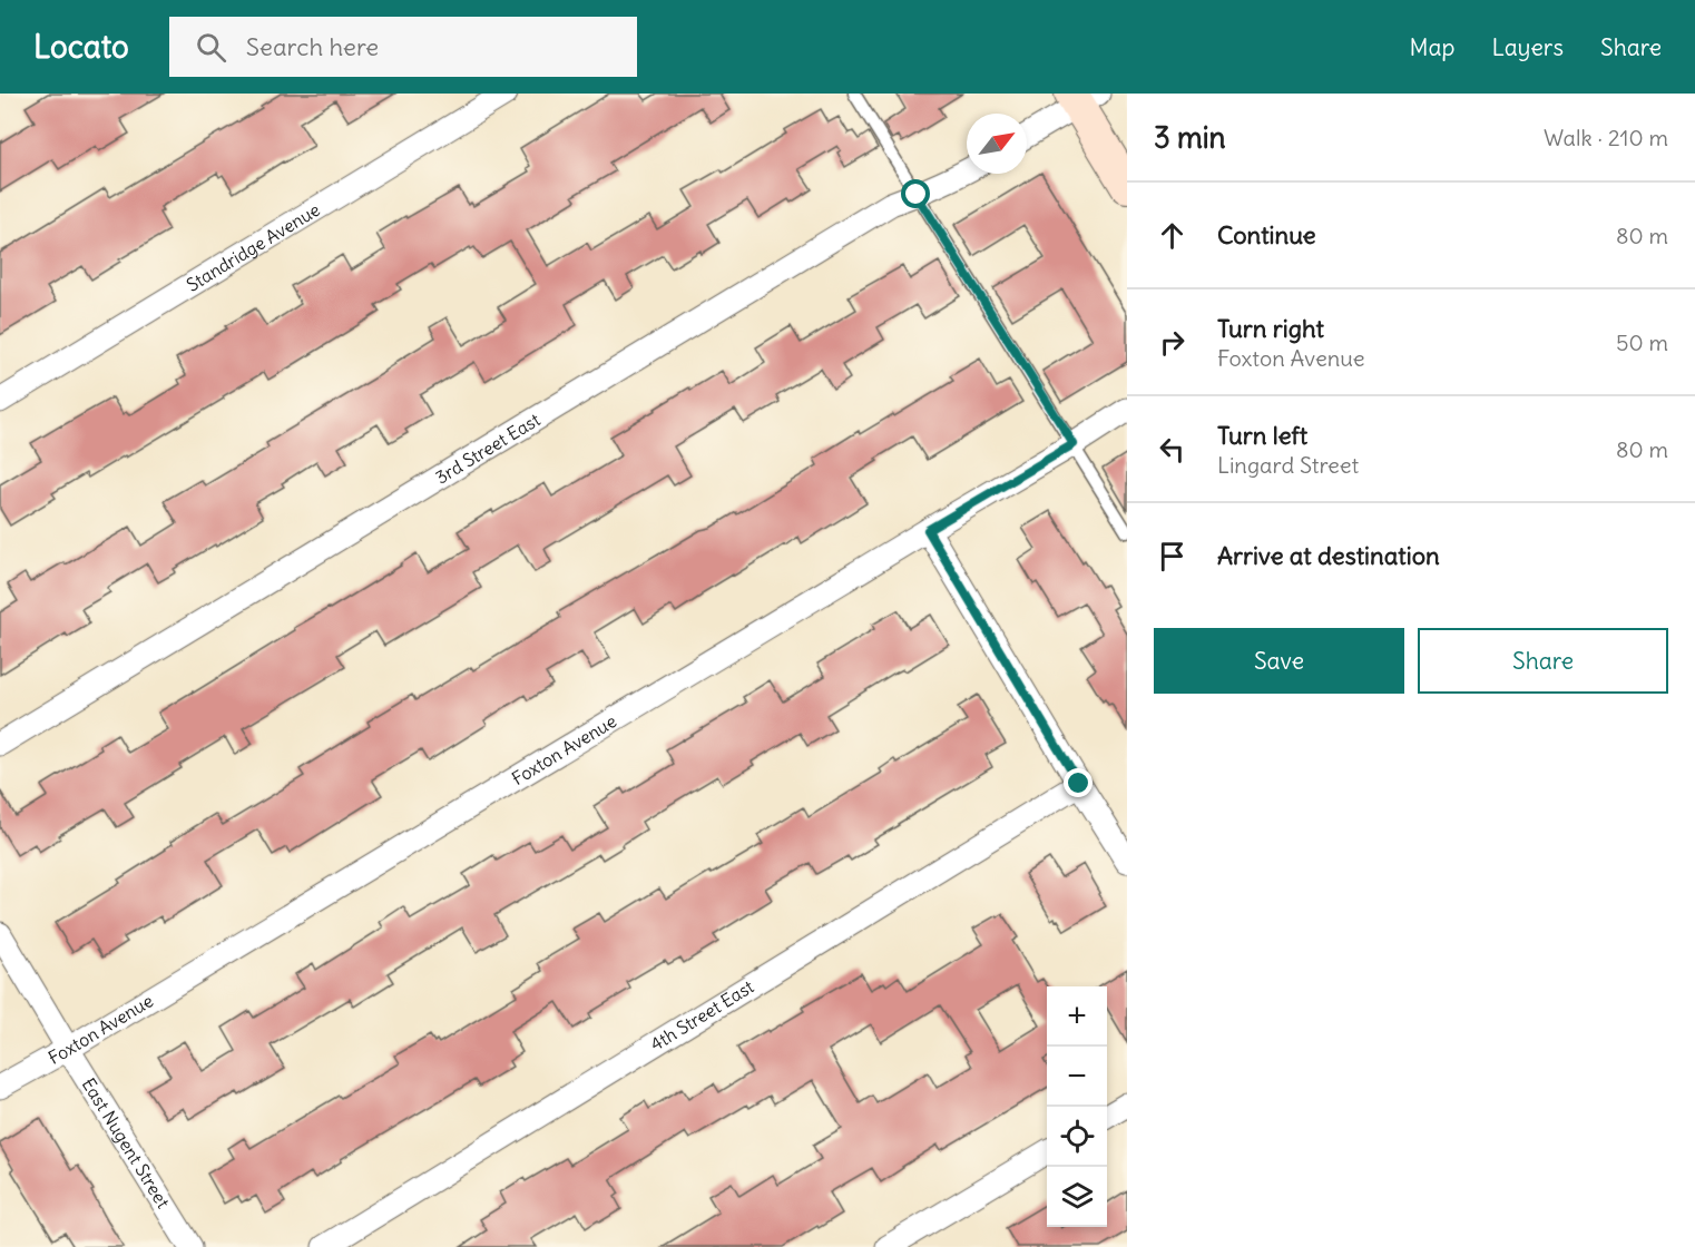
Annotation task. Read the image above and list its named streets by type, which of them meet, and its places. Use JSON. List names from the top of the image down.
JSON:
{
  "streets": {
    "street": [
      "Standridge Avenue",
      "3rd Street East",
      "Foxton Avenue",
      "4th Street East",
      "East Nugent Street"
    ]
  },
  "crossings": [
    ["Foxton Avenue", "East Nugent Street"]
  ],
  "north": "top right",
  "page": {
    "header": "Locato",
    "search": "Search here",
    "nav": ["Map", "Layers", "Share"],
    "heading": ["3 min", "Walk · 210 m"],
    "list": [
      ["Continue", "80 m"],
      ["Turn right", "Foxton Avenue", "50 m"],
      ["Turn left", "Lingard Street", "80 m"],
      "Arrive at destination"
    ],
    "buttons": ["Save", "Share"],
    "map_buttons": ["+", "−"]
  }
}
